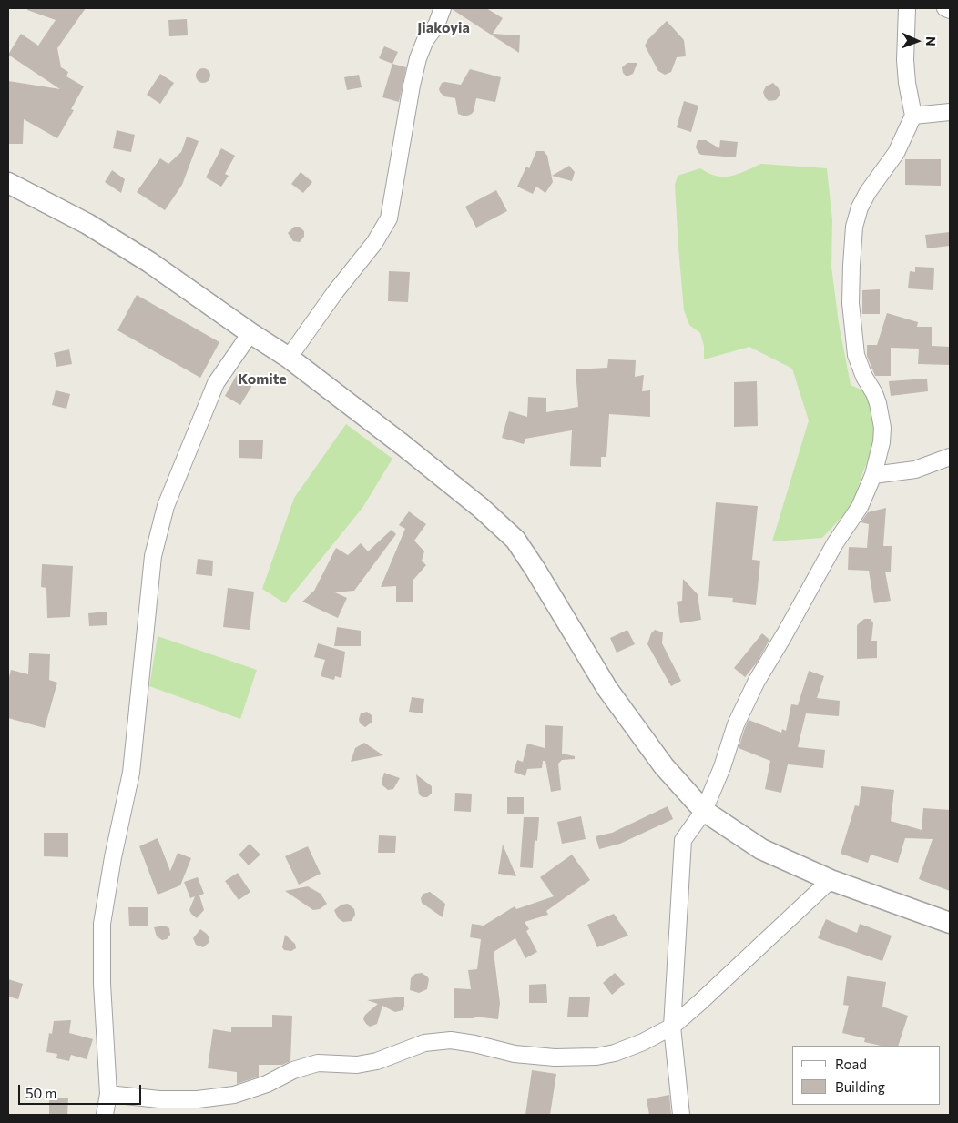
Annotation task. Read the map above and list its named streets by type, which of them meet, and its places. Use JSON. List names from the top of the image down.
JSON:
{
  "districts": ["Jiakoyia", "Komite"],
  "legend": ["Road", "Building"],
  "scale_bar": "50 m",
  "north": "right"
}
